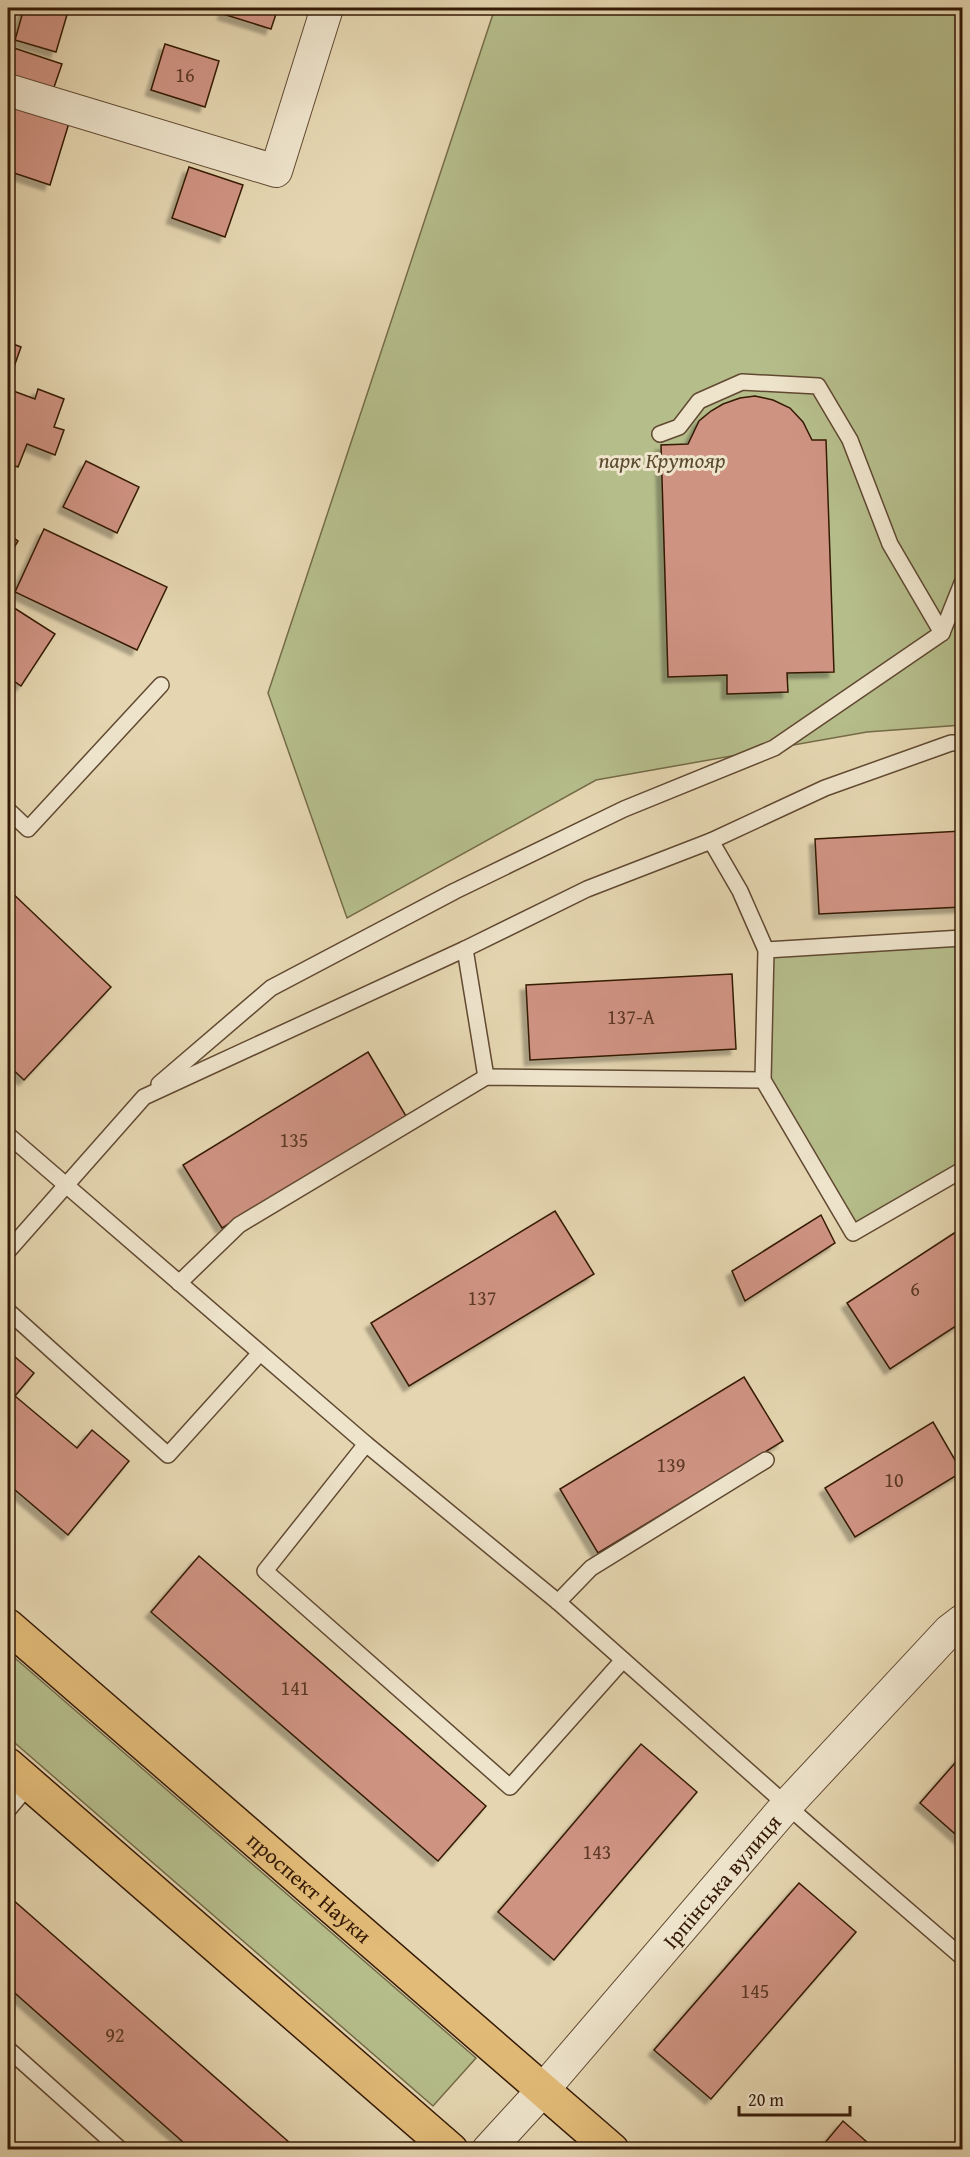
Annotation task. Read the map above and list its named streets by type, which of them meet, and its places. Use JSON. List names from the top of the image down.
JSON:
{
  "streets": {
    "main road": ["проспект Науки"],
    "street": ["Ірпінська вулиця"]
  },
  "crossings": [
    ["Ірпінська вулиця", "проспект Науки"]
  ],
  "parks": ["парк Крутояр"],
  "house_numbers": [
    "16",
    "137-А",
    "135",
    "6",
    "137",
    "139",
    "10",
    "141",
    "143",
    "145",
    "92"
  ],
  "scale_bar": "20 m"
}
